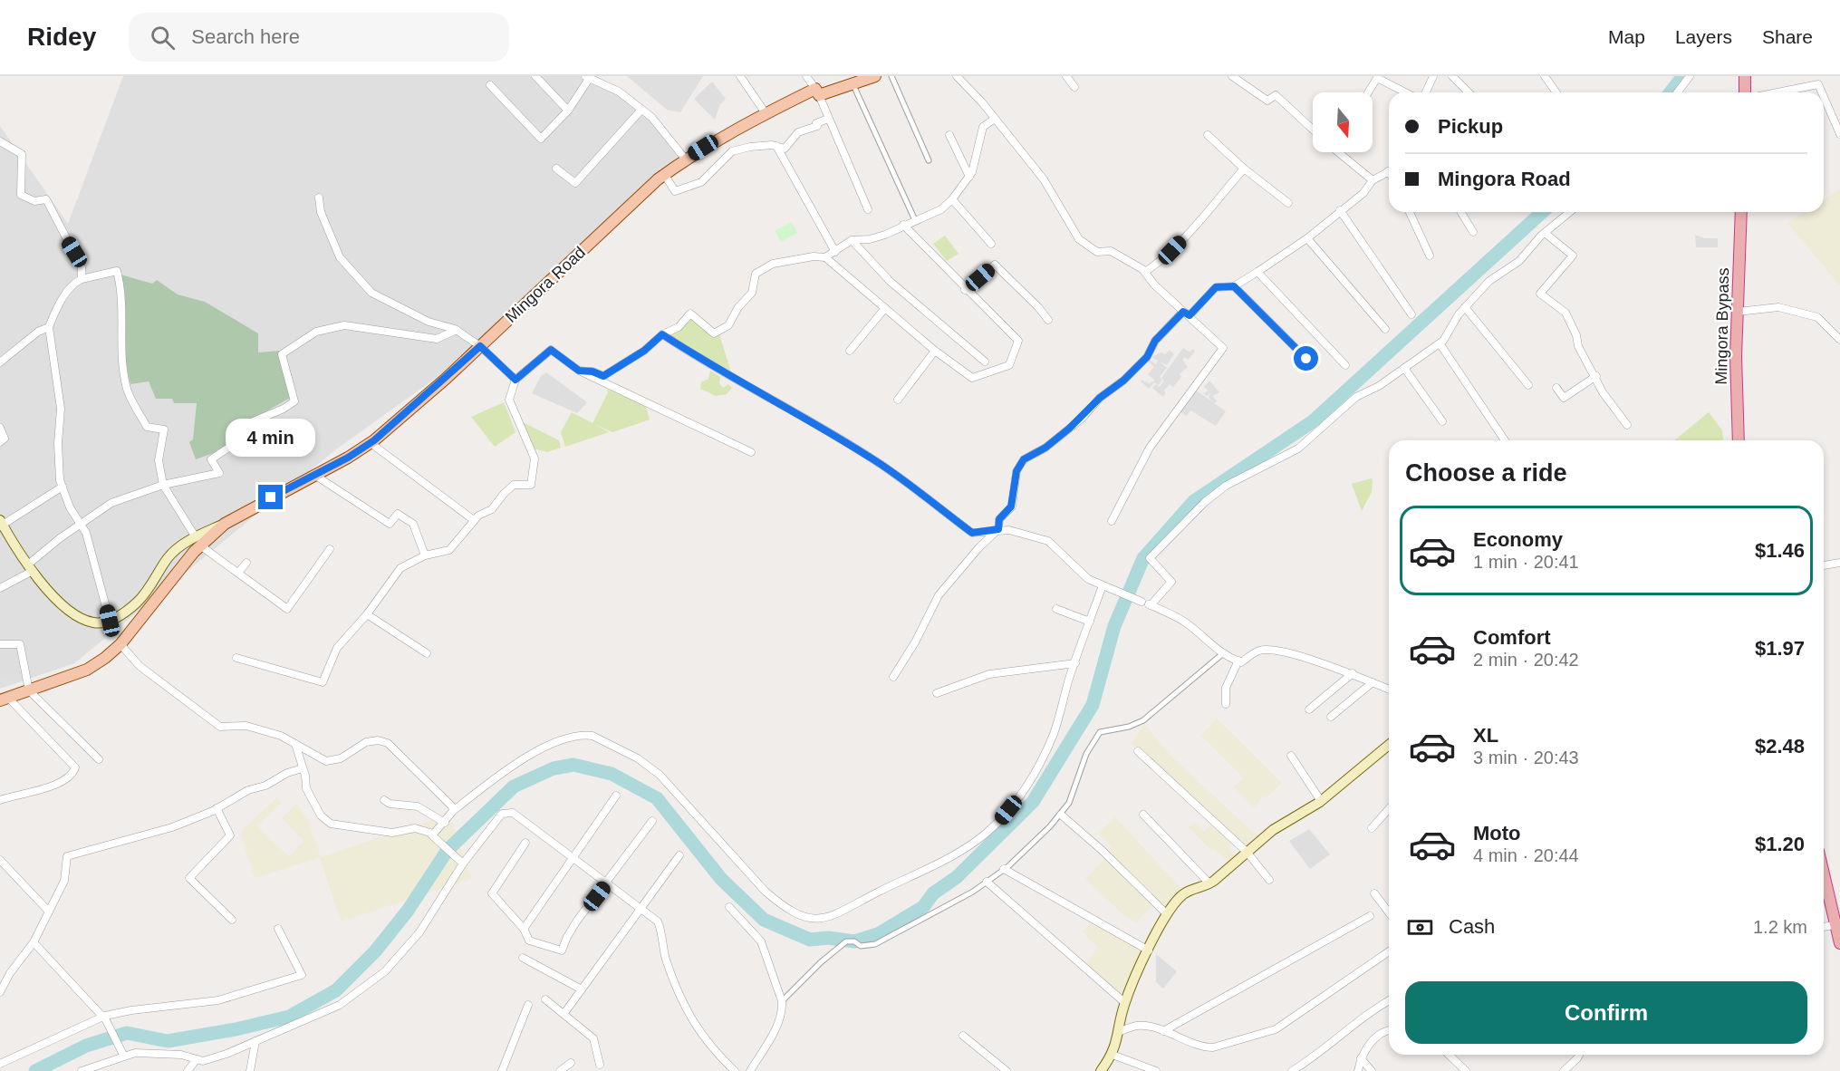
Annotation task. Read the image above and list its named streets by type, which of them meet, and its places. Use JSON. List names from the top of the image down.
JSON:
{
  "streets": {
    "highway": ["Mingora Bypass"],
    "main road": ["Mingora Road"]
  },
  "north": "bottom",
  "page": {
    "header": "Ridey",
    "search": "Search here",
    "nav": ["Map", "Layers", "Share"],
    "banner": ["Pickup", "Mingora Road"],
    "bubble": "4 min",
    "heading": "Choose a ride",
    "list": [
      {
        "name": "Economy",
        "note": "1 min · 20:41",
        "value": "$1.46"
      },
      {
        "name": "Comfort",
        "note": "2 min · 20:42",
        "value": "$1.97"
      },
      {
        "name": "XL",
        "note": "3 min · 20:43",
        "value": "$2.48"
      },
      {
        "name": "Moto",
        "note": "4 min · 20:44",
        "value": "$1.20"
      }
    ],
    "pay": ["Cash", "1.2 km"],
    "buttons": "Confirm"
  }
}
